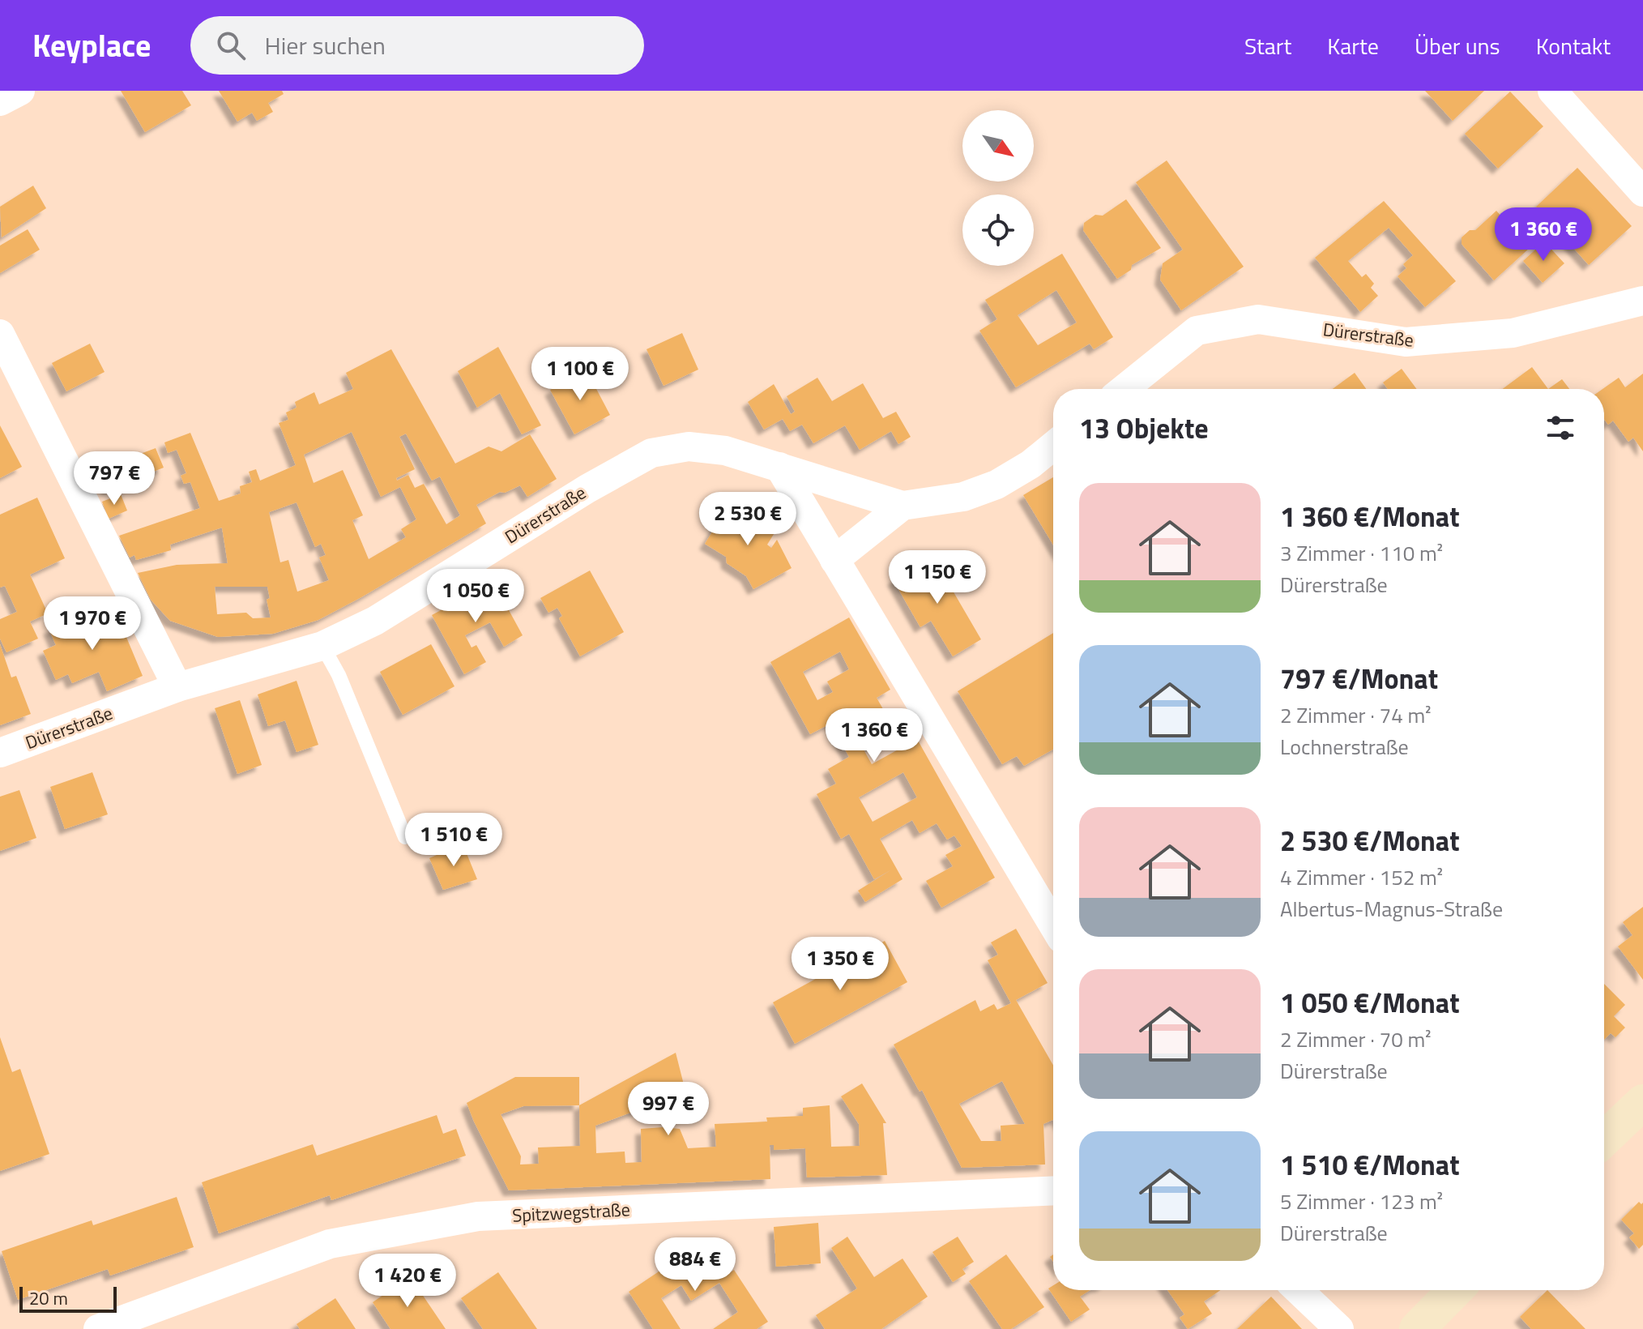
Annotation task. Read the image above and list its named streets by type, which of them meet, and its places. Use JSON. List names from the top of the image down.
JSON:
{
  "streets": {
    "street": ["Dürerstraße", "Spitzwegstraße"]
  },
  "scale_bar": "20 m",
  "north": "bottom right",
  "page": {
    "header": "Keyplace",
    "search": "Hier suchen",
    "nav": [
      "Start",
      "Karte",
      "Über uns",
      "Kontakt"
    ],
    "price": [
      "1 360 €",
      "1 100 €",
      "797 €",
      "2 530 €",
      "1 150 €",
      "1 050 €",
      "1 970 €",
      "1 360 €",
      "1 510 €",
      "1 350 €",
      "997 €",
      "884 €",
      "1 420 €"
    ],
    "heading": "13 Objekte",
    "list": [
      {
        "name": "1 360 €/Monat",
        "note": "3 Zimmer · 110 m² · Dürerstraße"
      },
      {
        "name": "797 €/Monat",
        "note": "2 Zimmer · 74 m² · Lochnerstraße"
      },
      {
        "name": "2 530 €/Monat",
        "note": "4 Zimmer · 152 m² · Albertus-Magnus-Straße"
      },
      {
        "name": "1 050 €/Monat",
        "note": "2 Zimmer · 70 m² · Dürerstraße"
      },
      {
        "name": "1 510 €/Monat",
        "note": "5 Zimmer · 123 m² · Dürerstraße"
      }
    ],
    "scale": "20 m"
  }
}
